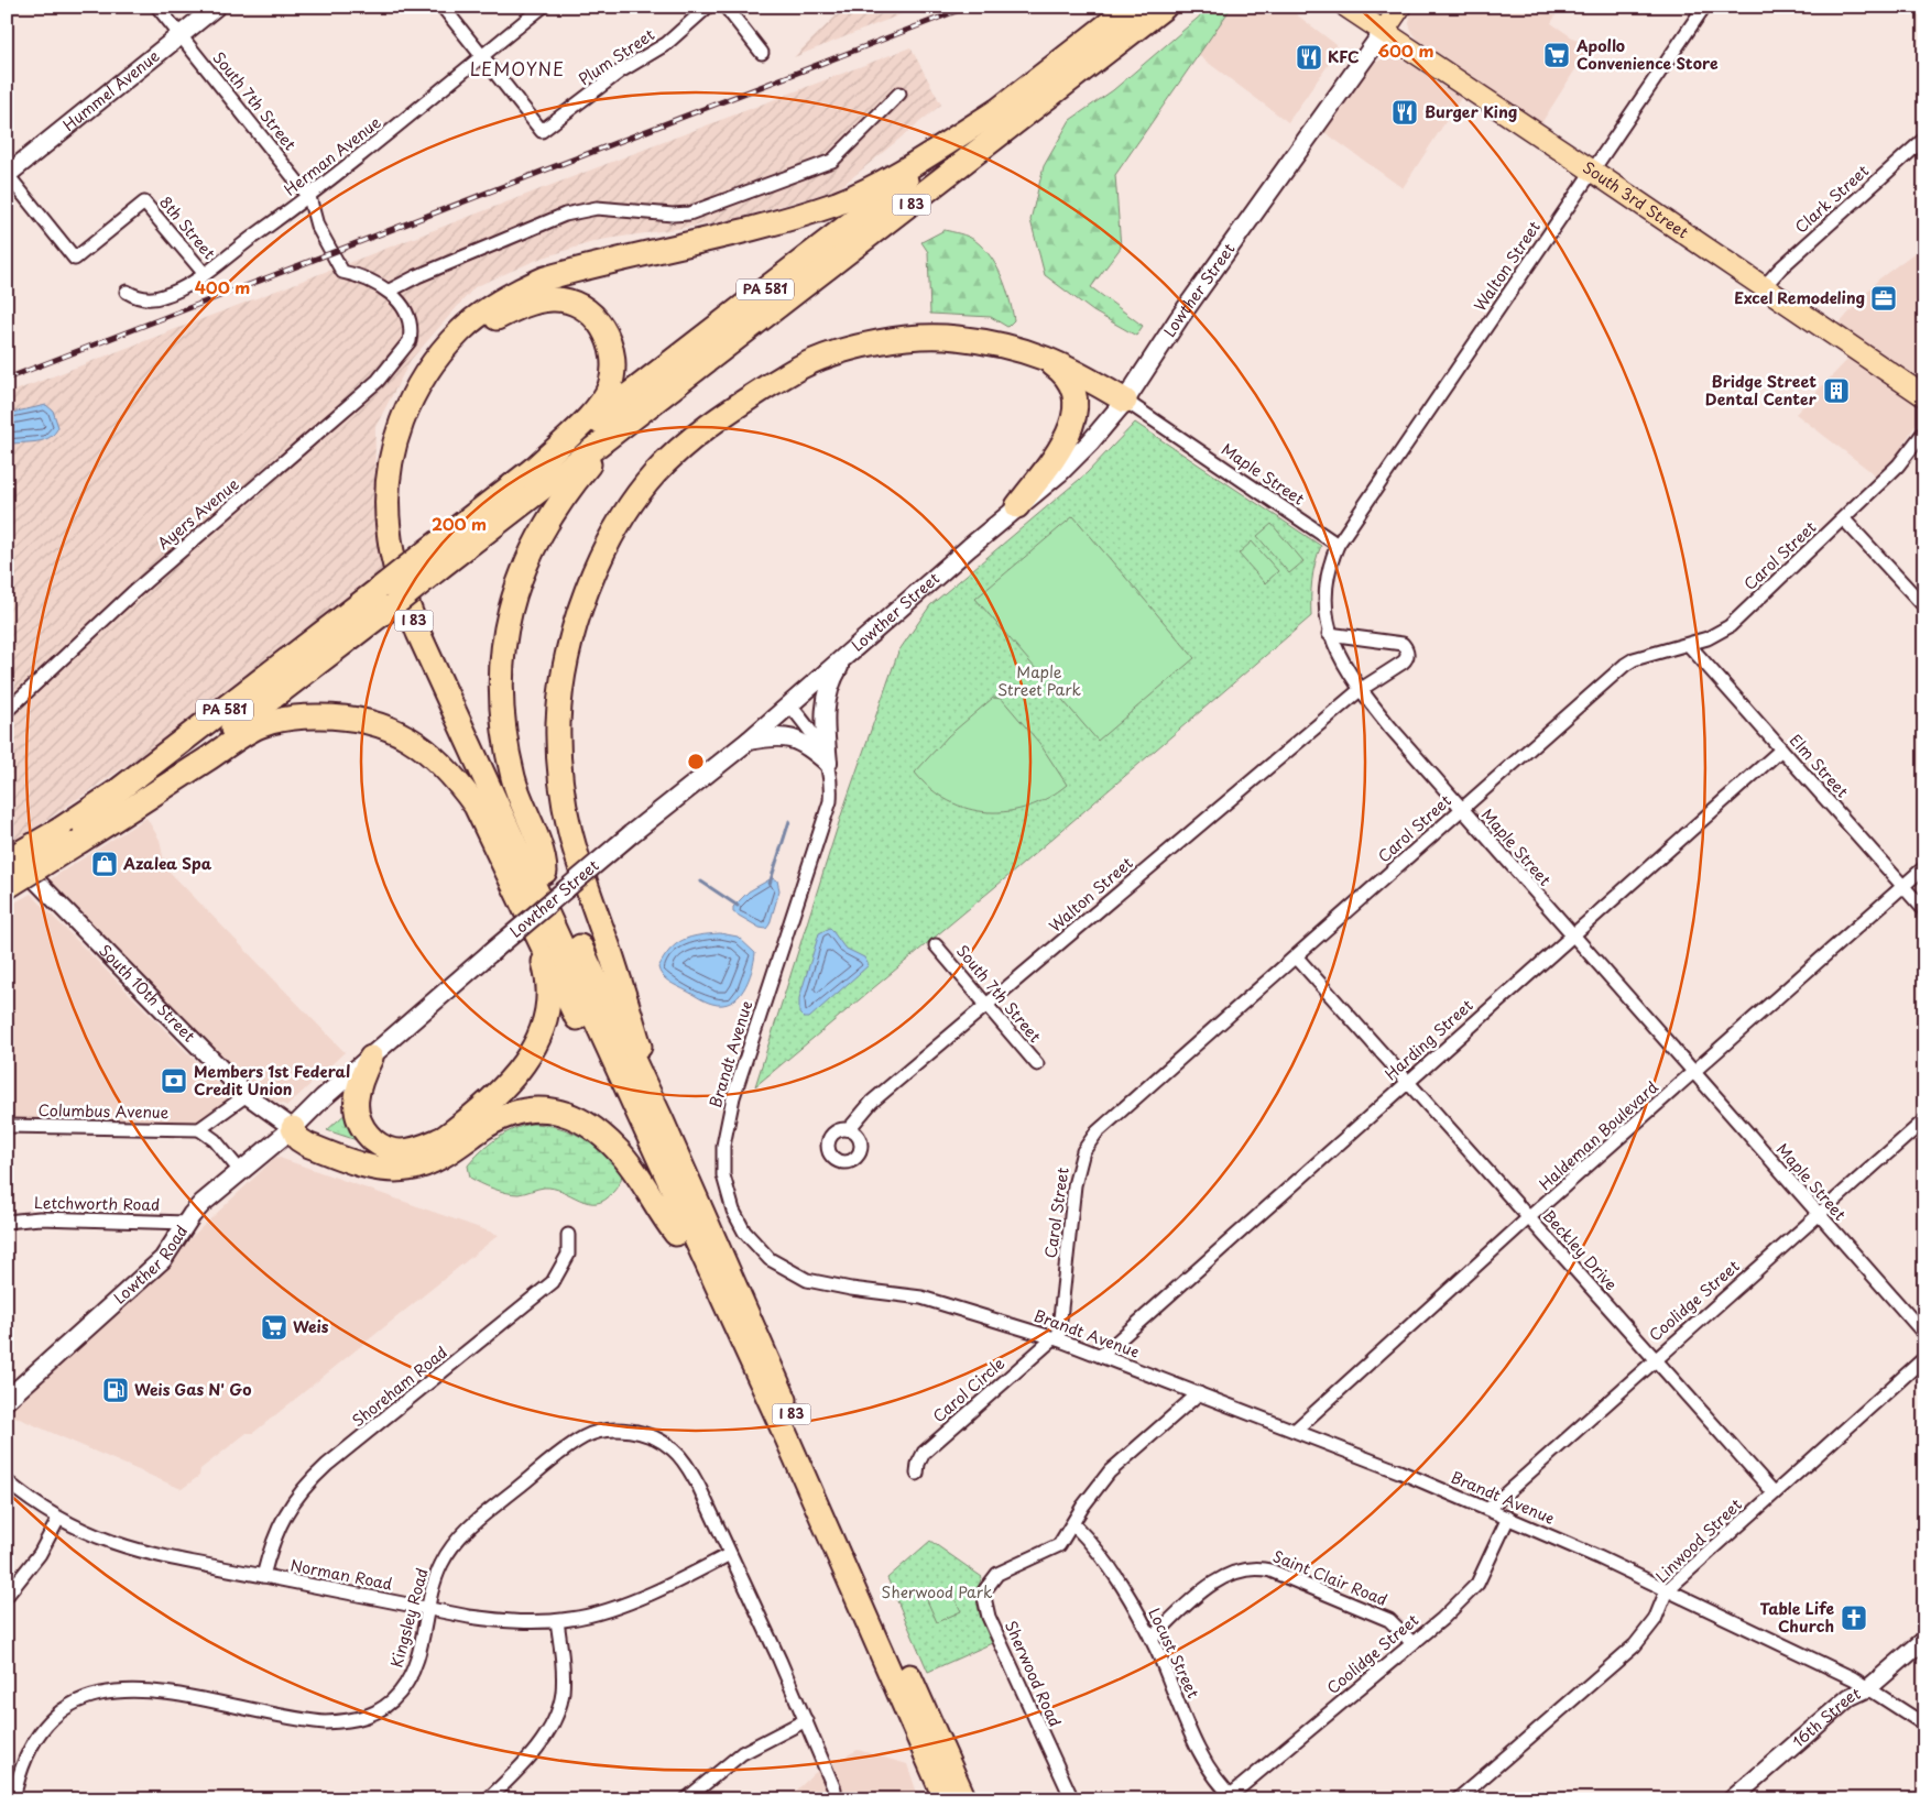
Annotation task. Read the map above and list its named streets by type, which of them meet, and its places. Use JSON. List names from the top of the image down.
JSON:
{
  "streets": {
    "highway": ["I 83", "PA 581"],
    "main road": [
      "Hummel Avenue",
      "South 3rd Street",
      "Lowther Street",
      "Lowther Road"
    ],
    "street": [
      "Plum Street",
      "South 7th Street",
      "Herman Avenue",
      "Clark Street",
      "8th Street",
      "Walton Street",
      "Maple Street",
      "Ayers Avenue",
      "Carol Street",
      "Elm Street",
      "South 10th Street",
      "Harding Street",
      "Brandt Avenue",
      "Columbus Avenue",
      "Haldeman Boulevard",
      "Letchworth Road",
      "Beckley Drive",
      "Coolidge Street",
      "Shoreham Road",
      "Carol Circle",
      "Linwood Street",
      "Norman Road",
      "Saint Clair Road",
      "Kingsley Road",
      "Locust Street",
      "Sherwood Road",
      "16th Street"
    ]
  },
  "crossings": [
    ["Plum Street", "Herman Avenue"],
    ["Hummel Avenue", "South 7th Street"],
    ["Hummel Avenue", "8th Street"],
    ["South 7th Street", "Herman Avenue"],
    ["South 7th Street", "Walton Street"],
    ["South 7th Street", "Ayers Avenue"],
    ["Herman Avenue", "8th Street"],
    ["Clark Street", "South 3rd Street"],
    ["South 3rd Street", "Walton Street"],
    ["South 3rd Street", "Lowther Street"],
    ["I 83", "PA 581"],
    ["Walton Street", "Maple Street"],
    ["Lowther Street", "Maple Street"],
    ["Lowther Street", "South 10th Street"],
    ["Lowther Street", "Brandt Avenue"],
    ["Lowther Street", "Lowther Road"],
    ["Maple Street", "Carol Street"],
    ["Maple Street", "Harding Street"],
    ["Maple Street", "Haldeman Boulevard"],
    ["Maple Street", "Coolidge Street"],
    ["Carol Street", "Elm Street"],
    ["Carol Street", "Brandt Avenue"],
    ["Carol Street", "Beckley Drive"],
    ["Carol Street", "Carol Circle"],
    ["Elm Street", "Harding Street"],
    ["Elm Street", "Haldeman Boulevard"],
    ["South 10th Street", "Lowther Road"],
    ["Harding Street", "Brandt Avenue"],
    ["Harding Street", "Beckley Drive"],
    ["Brandt Avenue", "Haldeman Boulevard"],
    ["Brandt Avenue", "Coolidge Street"],
    ["Brandt Avenue", "Carol Circle"],
    ["Brandt Avenue", "Linwood Street"],
    ["Brandt Avenue", "Sherwood Road"],
    ["Brandt Avenue", "16th Street"],
    ["Haldeman Boulevard", "Beckley Drive"],
    ["Letchworth Road", "Lowther Road"],
    ["Beckley Drive", "Coolidge Street"],
    ["Beckley Drive", "Linwood Street"],
    ["Coolidge Street", "Saint Clair Road"],
    ["Coolidge Street", "Locust Street"],
    ["Shoreham Road", "Norman Road"],
    ["Norman Road", "Kingsley Road"],
    ["Saint Clair Road", "Locust Street"],
    ["Locust Street", "Sherwood Road"]
  ],
  "districts": ["LEMOYNE"],
  "parks": ["Maple Street Park", "Sherwood Park"],
  "places": {
    "supermarket": ["Apollo Convenience Store", "Weis"],
    "restaurant": ["KFC", "Burger King"],
    "office": ["Excel Remodeling"],
    "building": ["Bridge Street Dental Center"],
    "shop": ["Azalea Spa"],
    "bank": ["Members 1st Federal Credit Union"],
    "fuel station": ["Weis Gas N' Go"],
    "church": ["Table Life Church"]
  },
  "rings": ["600 m", "400 m", "200 m"]
}
